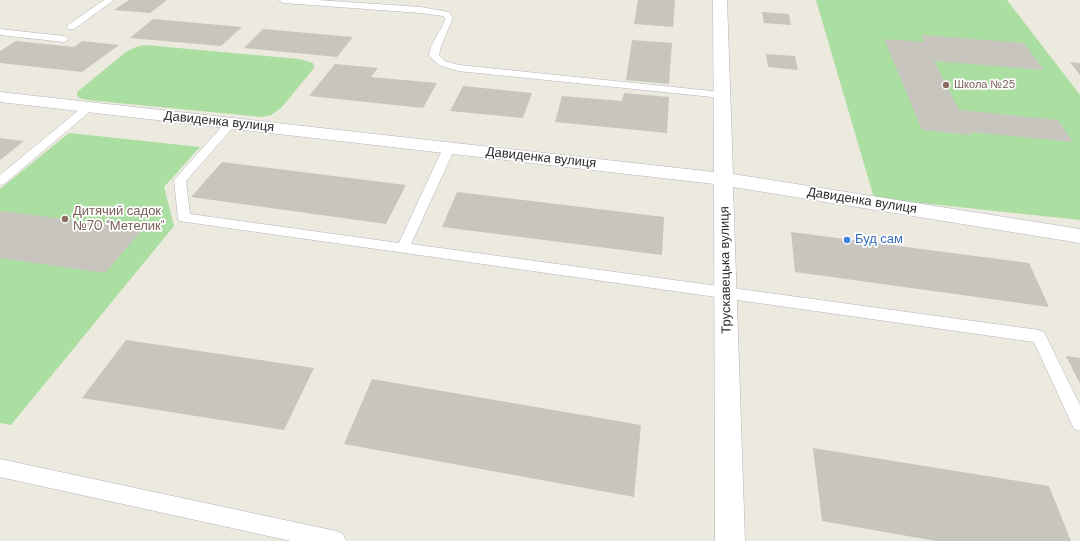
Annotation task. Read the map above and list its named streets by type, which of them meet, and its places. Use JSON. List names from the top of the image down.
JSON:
{
  "streets": {
    "street": ["Давиденка вулиця", "Трускавецька вулиця"]
  },
  "crossings": [
    ["Давиденка вулиця", "Трускавецька вулиця"]
  ],
  "places": ["Школа №25", "Дитячий садок №70 \"Метелик\"", "Буд сам"]
}
